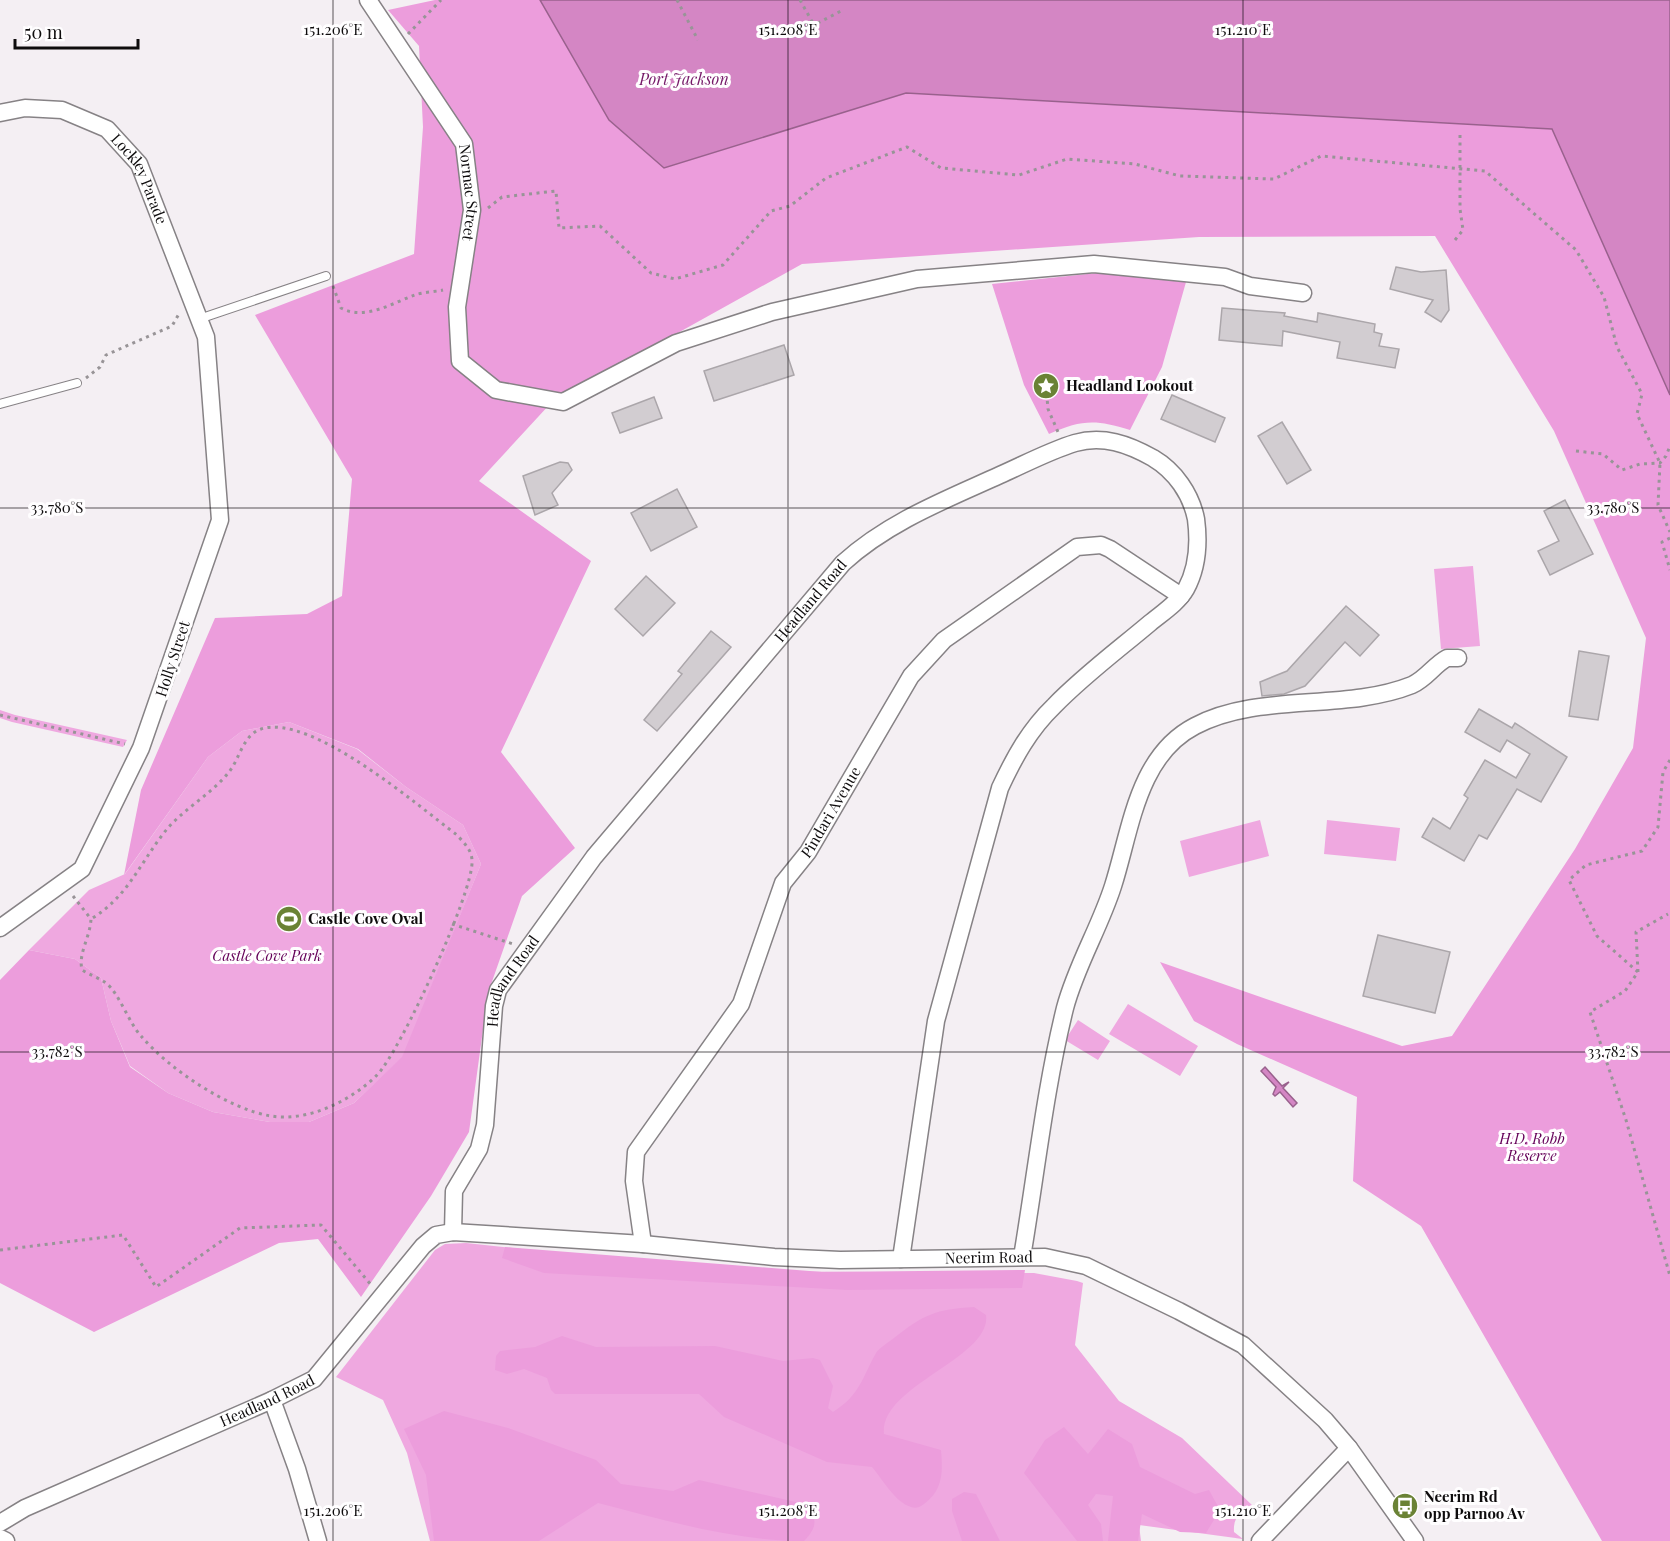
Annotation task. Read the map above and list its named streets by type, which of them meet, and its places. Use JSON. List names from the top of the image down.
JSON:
{
  "streets": {
    "street": [
      "Lockley Parade",
      "Normac Street",
      "Headland Road",
      "Holly Street",
      "Pindari Avenue",
      "Neerim Road"
    ]
  },
  "crossings": [
    ["Lockley Parade", "Holly Street"],
    ["Headland Road", "Pindari Avenue"],
    ["Headland Road", "Neerim Road"],
    ["Pindari Avenue", "Neerim Road"]
  ],
  "water": ["Port Jackson"],
  "parks": ["Castle Cove Park", "H.D. Robb Reserve"],
  "places": {
    "place": ["Headland Lookout"],
    "sports": ["Castle Cove Oval"],
    "bus stop": ["Neerim Rd opp Parnoo Av"]
  },
  "scale_bar": "50 m",
  "coordinates": [
    "151.206°E",
    "151.208°E",
    "151.210°E",
    "33.780°S",
    "33.782°S"
  ]
}
